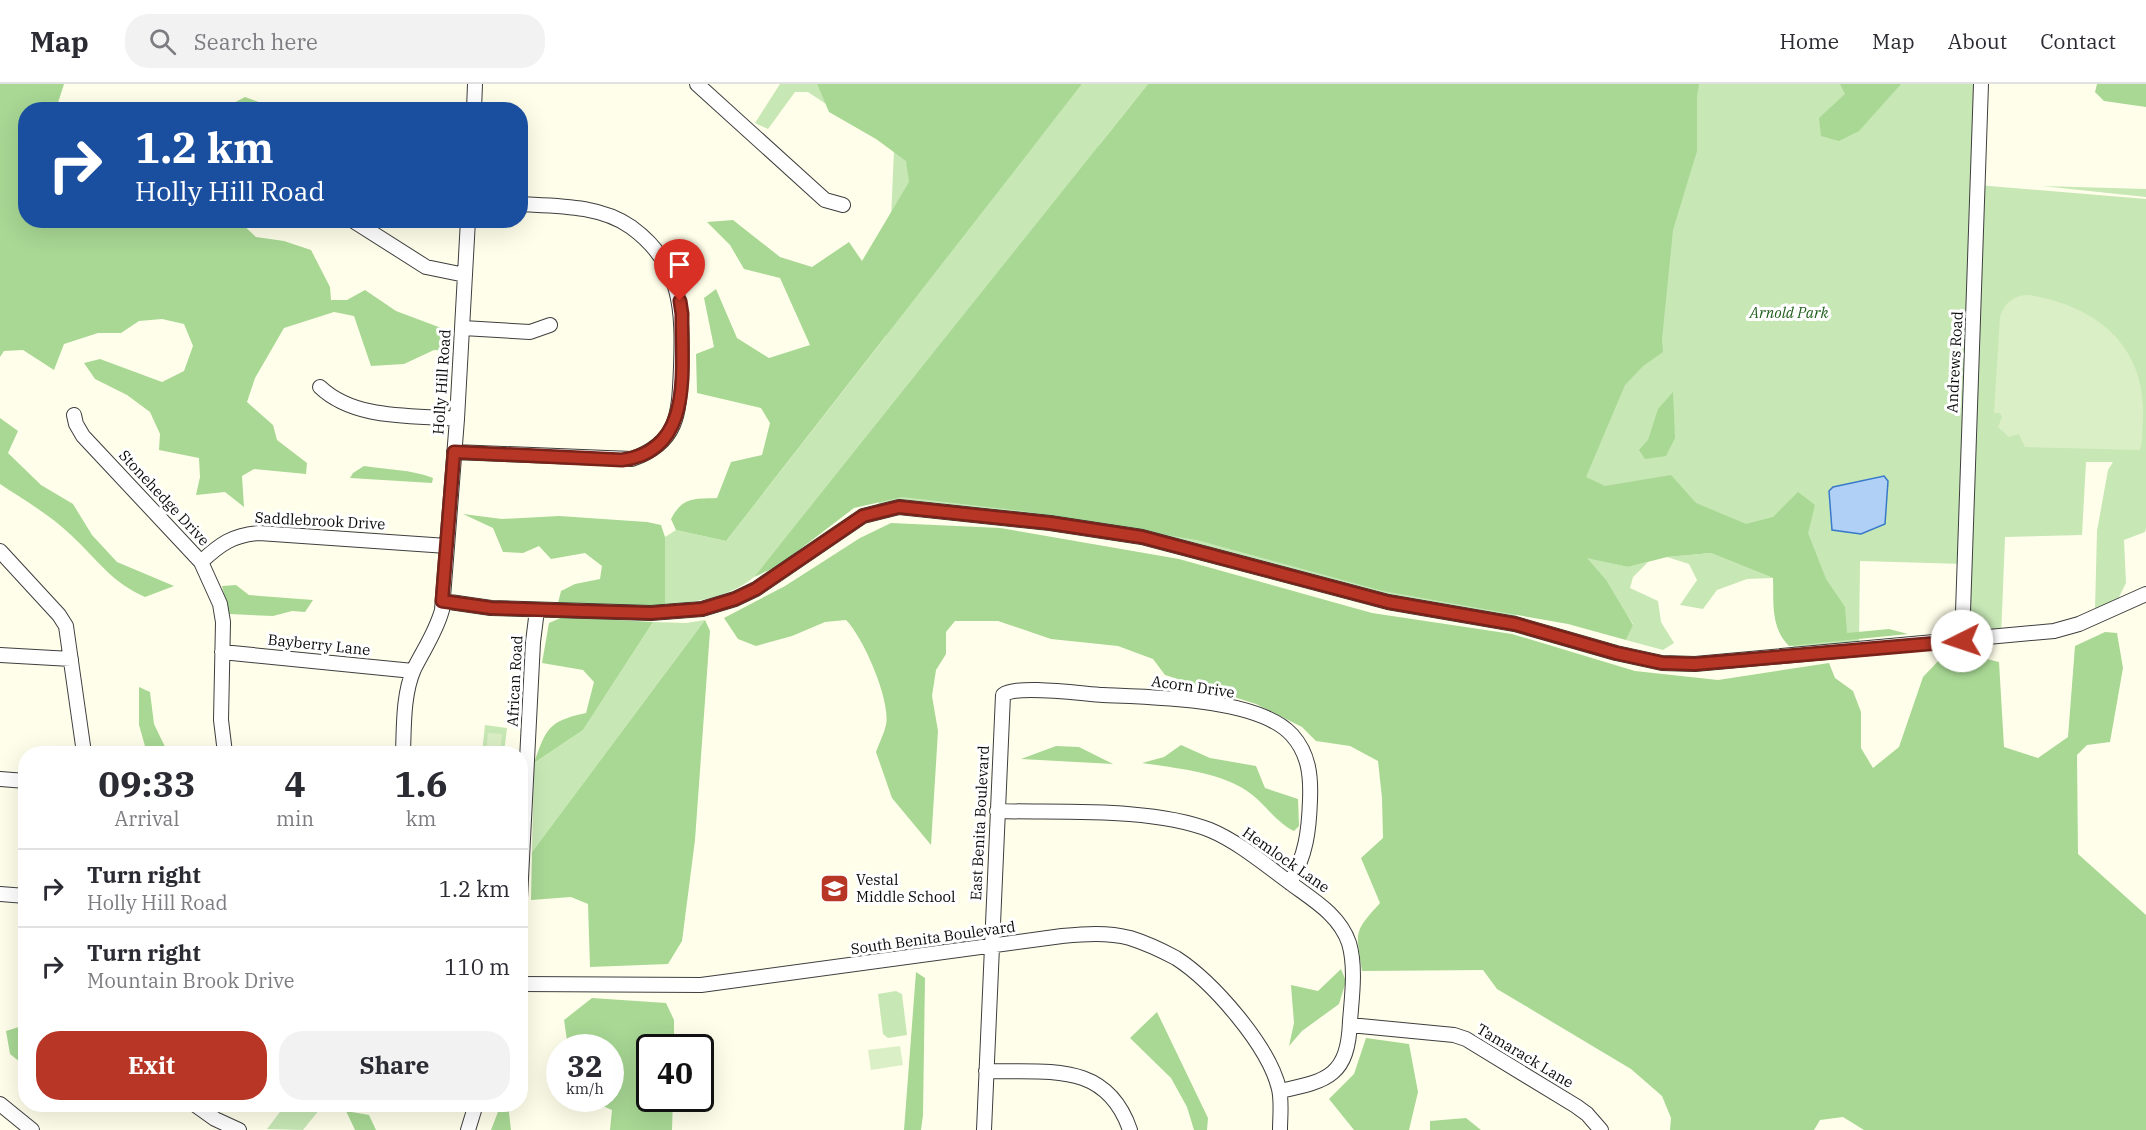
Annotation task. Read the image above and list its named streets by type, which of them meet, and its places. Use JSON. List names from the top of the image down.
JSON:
{
  "streets": {
    "street": [
      "Andrews Road",
      "Holly Hill Road",
      "Stonehedge Drive",
      "Saddlebrook Drive",
      "Bayberry Lane",
      "African Road",
      "Acorn Drive",
      "East Benita Boulevard",
      "Hemlock Lane",
      "South Benita Boulevard",
      "Tamarack Lane"
    ]
  },
  "crossings": [
    ["Holly Hill Road", "Saddlebrook Drive"],
    ["Holly Hill Road", "Bayberry Lane"],
    ["Stonehedge Drive", "Saddlebrook Drive"],
    ["Stonehedge Drive", "Bayberry Lane"],
    ["Acorn Drive", "East Benita Boulevard"],
    ["Acorn Drive", "Hemlock Lane"],
    ["East Benita Boulevard", "Hemlock Lane"],
    ["East Benita Boulevard", "South Benita Boulevard"],
    ["Hemlock Lane", "South Benita Boulevard"],
    ["Hemlock Lane", "Tamarack Lane"]
  ],
  "parks": ["Arnold Park"],
  "places": {
    "school or university": ["Vestal Middle School"]
  },
  "page": {
    "header": "Map",
    "search": "Search here",
    "nav": [
      "Home",
      "Map",
      "About",
      "Contact"
    ],
    "turn": ["1.2 km", "Holly Hill Road"],
    "eta": [
      "09:33",
      "Arrival",
      "4",
      "min",
      "1.6",
      "km"
    ],
    "list": [
      {
        "name": "Turn right",
        "note": "Holly Hill Road",
        "value": "1.2 km"
      },
      {
        "name": "Turn right",
        "note": "Mountain Brook Drive",
        "value": "110 m"
      }
    ],
    "buttons": ["Exit", "Share"],
    "speed": "32 km/h",
    "limit": "40"
  }
}
